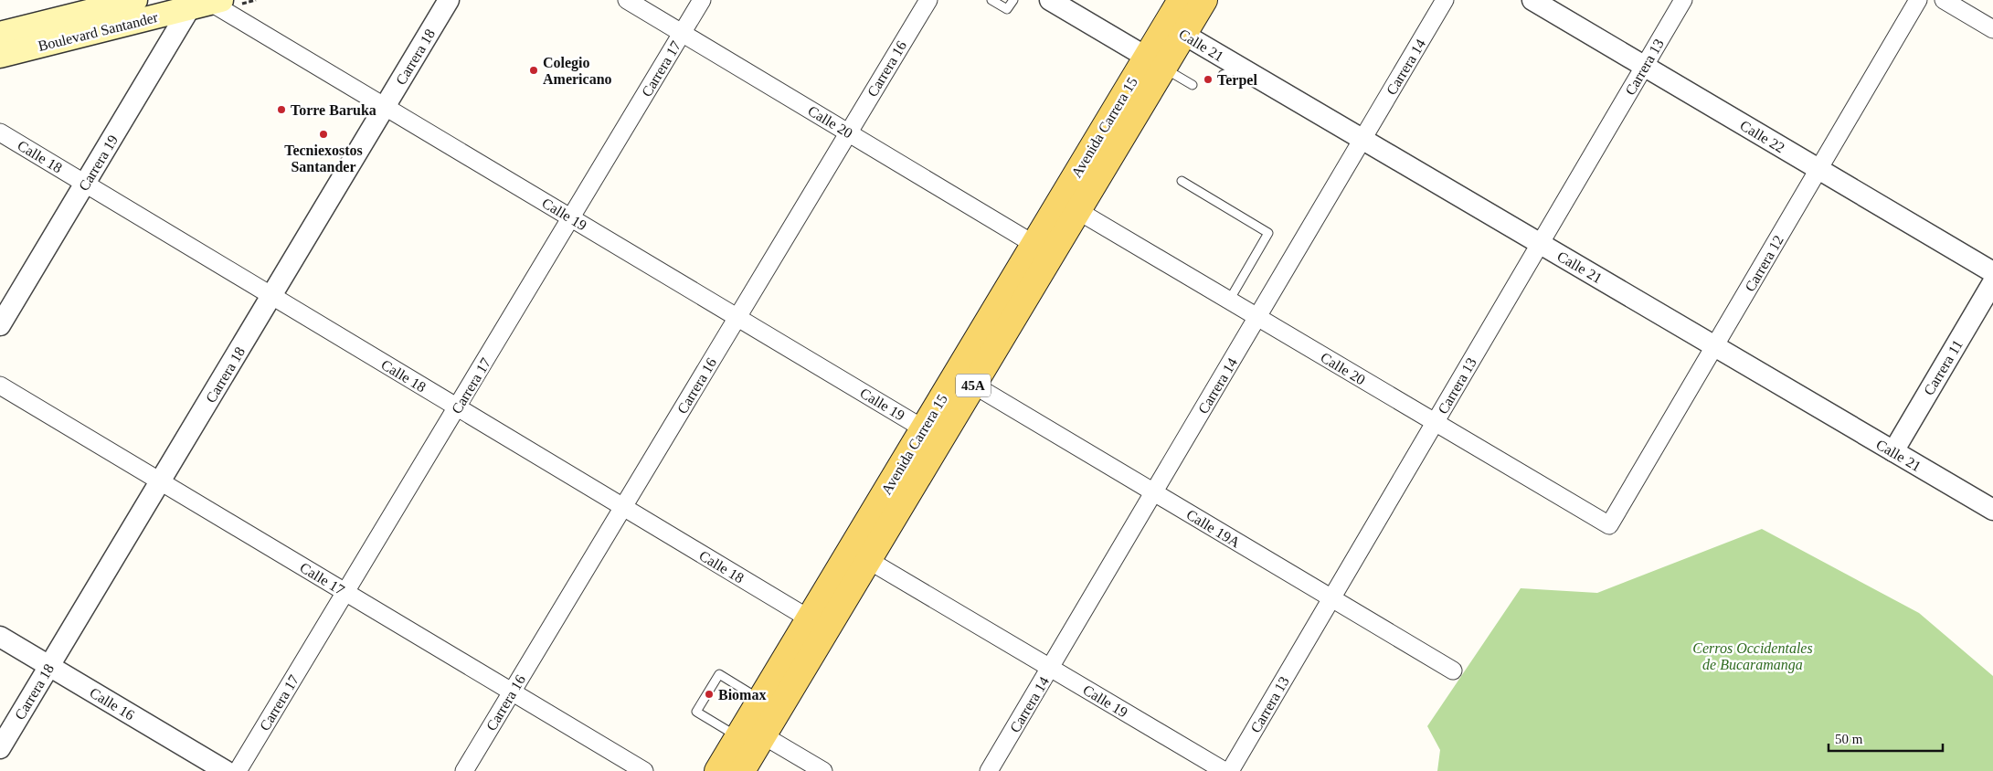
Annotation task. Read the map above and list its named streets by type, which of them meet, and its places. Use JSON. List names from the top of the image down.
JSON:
{
  "streets": {
    "main road": ["Boulevard Santander", "Avenida Carrera 15", "45A"],
    "street": [
      "Calle 21",
      "Carrera 18",
      "Carrera 14",
      "Carrera 13",
      "Carrera 17",
      "Carrera 16",
      "Calle 20",
      "Calle 22",
      "Calle 18",
      "Carrera 19",
      "Calle 19",
      "Carrera 12",
      "Carrera 11",
      "Calle 19A",
      "Calle 17",
      "Calle 16"
    ]
  },
  "crossings": [
    ["Boulevard Santander", "Carrera 19"],
    ["Boulevard Santander", "Calle 19"],
    ["Calle 21", "Carrera 14"],
    ["Calle 21", "Carrera 13"],
    ["Calle 21", "Avenida Carrera 15"],
    ["Calle 21", "Carrera 12"],
    ["Calle 21", "Carrera 11"],
    ["Carrera 18", "Calle 18"],
    ["Carrera 18", "Calle 19"],
    ["Carrera 18", "Calle 17"],
    ["Carrera 18", "Calle 16"],
    ["Carrera 14", "Calle 20"],
    ["Carrera 14", "Calle 19"],
    ["Carrera 14", "Calle 19A"],
    ["Carrera 13", "Calle 20"],
    ["Carrera 13", "Calle 22"],
    ["Carrera 13", "Calle 19A"],
    ["Carrera 17", "Calle 20"],
    ["Carrera 17", "Calle 18"],
    ["Carrera 17", "Calle 19"],
    ["Carrera 17", "Calle 17"],
    ["Carrera 16", "Calle 20"],
    ["Carrera 16", "Calle 18"],
    ["Carrera 16", "Calle 19"],
    ["Carrera 16", "Calle 17"],
    ["Calle 20", "Avenida Carrera 15"],
    ["Calle 20", "Carrera 12"],
    ["Avenida Carrera 15", "Calle 18"],
    ["Avenida Carrera 15", "Calle 19"],
    ["Avenida Carrera 15", "Calle 19A"],
    ["Calle 22", "Carrera 12"],
    ["Calle 18", "Carrera 19"],
    ["Carrera 19", "Calle 19"]
  ],
  "parks": ["Cerros Occidentales de Bucaramanga"],
  "places": [
    "Colegio Americano",
    "Terpel",
    "Torre Baruka",
    "Tecniexostos Santander",
    "Biomax"
  ],
  "scale_bar": "50 m"
}
